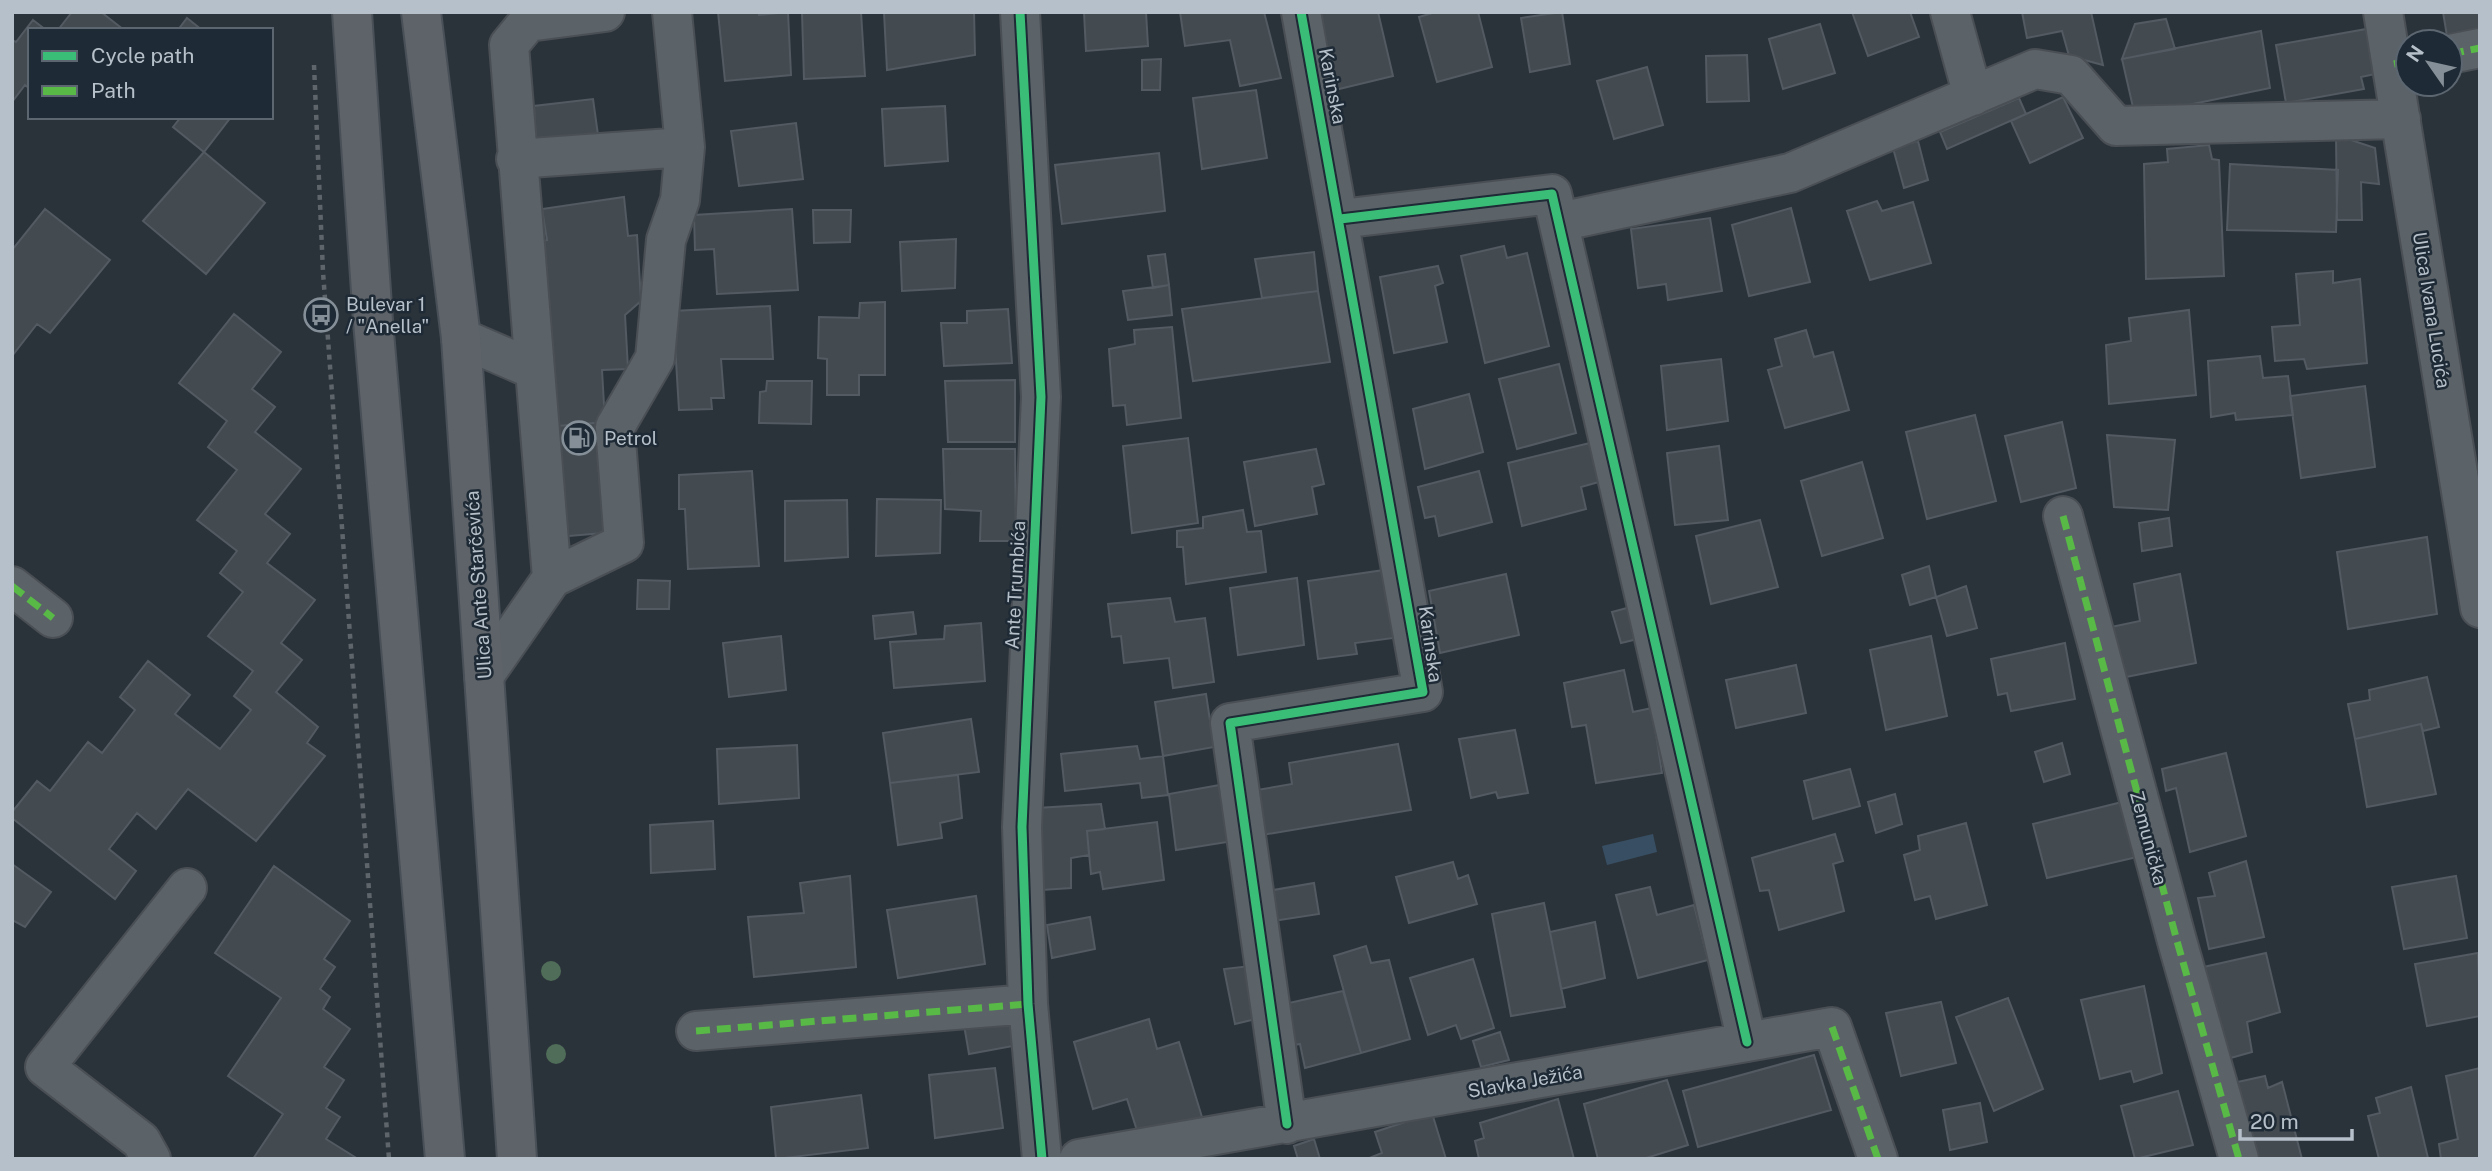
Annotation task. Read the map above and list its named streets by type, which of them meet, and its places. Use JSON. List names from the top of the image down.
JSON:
{
  "streets": {
    "main road": ["Ulica Ante Starčevića"],
    "street": [
      "Karinska",
      "Ulica Ivana Lucića",
      "Ante Trumbića",
      "Zemunička",
      "Slavka Ježića"
    ]
  },
  "crossings": [
    ["Karinska", "Slavka Ježića"]
  ],
  "places": {
    "bus stop": ["Bulevar 1 / \"Anella\""],
    "fuel station": ["Petrol"]
  },
  "legend": ["Cycle path", "Path"],
  "scale_bar": "20 m",
  "north": "top left"
}
